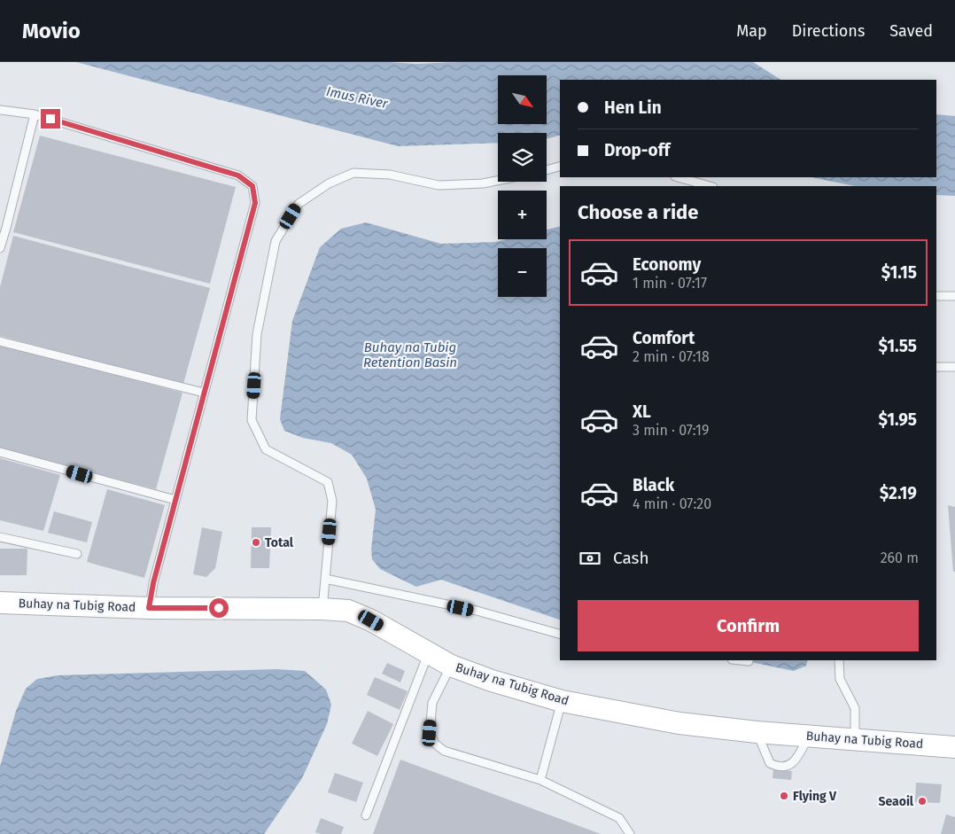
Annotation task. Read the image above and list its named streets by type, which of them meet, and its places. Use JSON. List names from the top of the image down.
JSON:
{
  "streets": {
    "main road": ["Buhay na Tubig Road"]
  },
  "water": ["Imus River", "Buhay na Tubig Retention Basin"],
  "places": ["Total", "Flying V", "Seaoil"],
  "north": "bottom right",
  "page": {
    "header": "Movio",
    "nav": ["Map", "Directions", "Saved"],
    "map_buttons": ["+", "−"],
    "banner": ["Hen Lin", "Drop-off"],
    "heading": "Choose a ride",
    "list": [
      {
        "name": "Economy",
        "note": "1 min · 07:17",
        "value": "$1.15"
      },
      {
        "name": "Comfort",
        "note": "2 min · 07:18",
        "value": "$1.55"
      },
      {
        "name": "XL",
        "note": "3 min · 07:19",
        "value": "$1.95"
      },
      {
        "name": "Black",
        "note": "4 min · 07:20",
        "value": "$2.19"
      }
    ],
    "pay": ["Cash", "260 m"],
    "buttons": "Confirm"
  }
}
